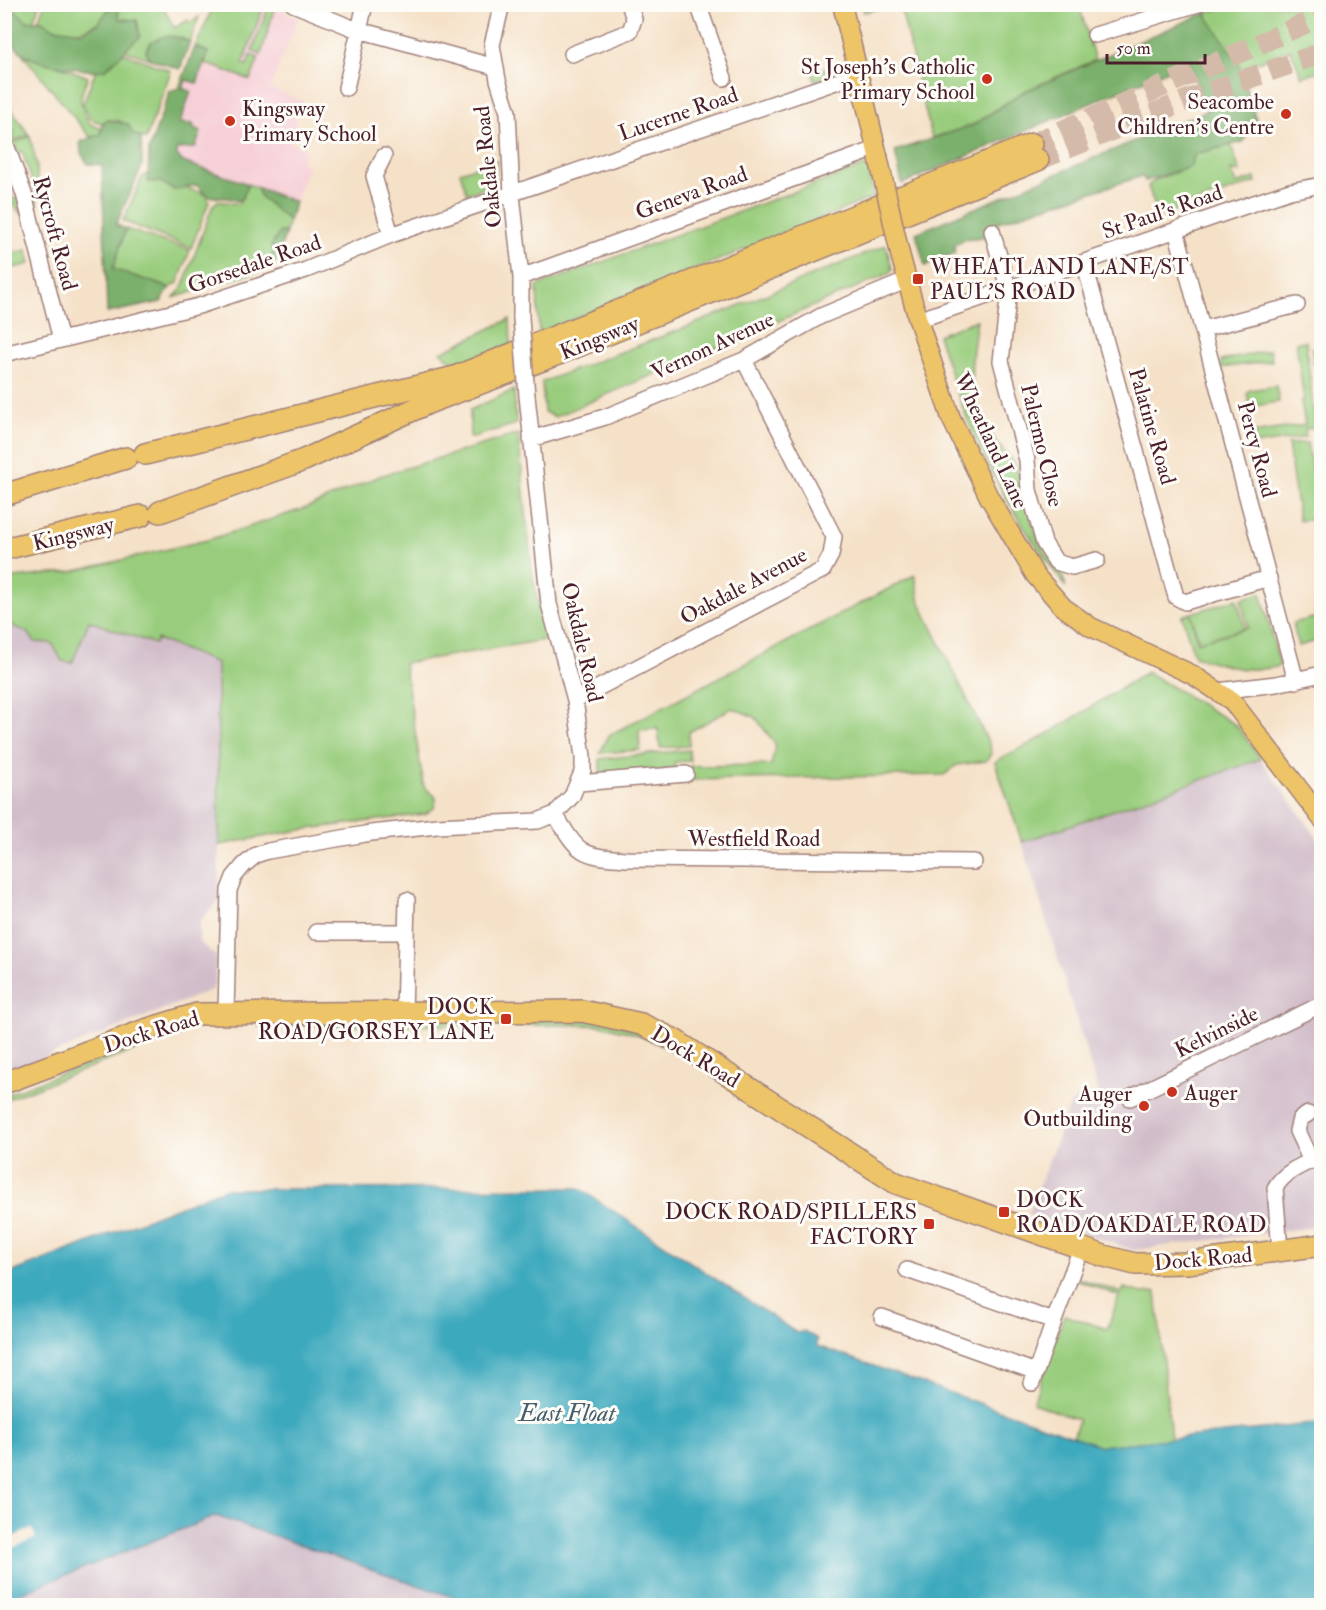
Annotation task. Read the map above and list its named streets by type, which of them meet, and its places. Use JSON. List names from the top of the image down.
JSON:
{
  "streets": {
    "highway": ["Kingsway", "Dock Road"],
    "main road": ["Wheatland Lane"],
    "street": [
      "Lucerne Road",
      "Oakdale Road",
      "Geneva Road",
      "St Paul's Road",
      "Rycroft Road",
      "Gorsedale Road",
      "Vernon Avenue",
      "Palatine Road",
      "Palermo Close",
      "Percy Road",
      "Oakdale Avenue",
      "Westfield Road",
      "Kelvinside"
    ]
  },
  "crossings": [
    ["Lucerne Road", "Oakdale Road"],
    ["Lucerne Road", "Gorsedale Road"],
    ["Lucerne Road", "Wheatland Lane"],
    ["Oakdale Road", "Geneva Road"],
    ["Oakdale Road", "Gorsedale Road"],
    ["Oakdale Road", "Vernon Avenue"],
    ["Oakdale Road", "Oakdale Avenue"],
    ["Oakdale Road", "Westfield Road"],
    ["Geneva Road", "Wheatland Lane"],
    ["St Paul's Road", "Palatine Road"],
    ["St Paul's Road", "Wheatland Lane"],
    ["St Paul's Road", "Palermo Close"],
    ["St Paul's Road", "Percy Road"],
    ["Rycroft Road", "Gorsedale Road"],
    ["Vernon Avenue", "Wheatland Lane"],
    ["Vernon Avenue", "Oakdale Avenue"],
    ["Palatine Road", "Percy Road"]
  ],
  "water": ["East Float"],
  "places": {
    "other": [
      "St Joseph's Catholic Primary School",
      "Seacombe Children's Centre",
      "Kingsway Primary School",
      "Auger",
      "Auger Outbuilding"
    ],
    "transit": [
      "WHEATLAND LANE/ST PAUL'S ROAD",
      "DOCK ROAD/GORSEY LANE",
      "DOCK ROAD/OAKDALE ROAD",
      "DOCK ROAD/SPILLERS FACTORY"
    ]
  },
  "scale_bar": "50 m"
}
